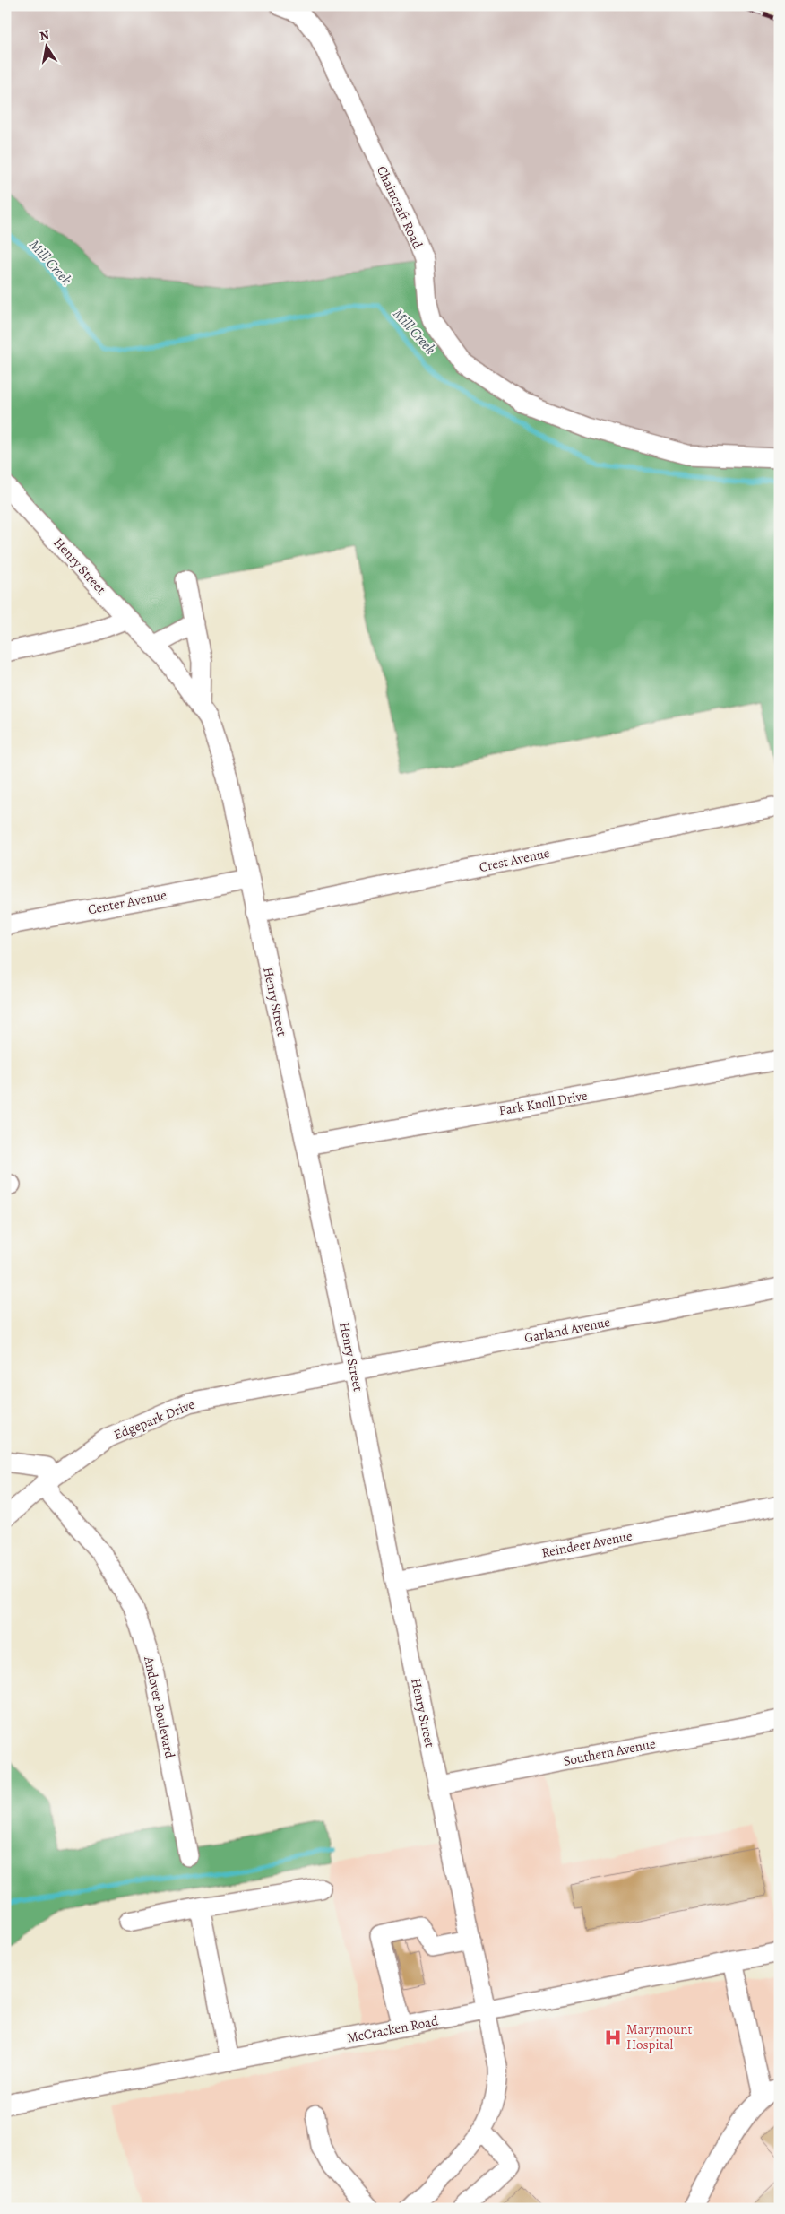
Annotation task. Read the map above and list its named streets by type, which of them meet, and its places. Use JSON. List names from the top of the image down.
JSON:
{
  "streets": {
    "street": [
      "Chaincraft Road",
      "Henry Street",
      "Crest Avenue",
      "Center Avenue",
      "Park Knoll Drive",
      "Garland Avenue",
      "Edgepark Drive",
      "Reindeer Avenue",
      "Andover Boulevard",
      "Southern Avenue",
      "McCracken Road"
    ]
  },
  "crossings": [
    ["Henry Street", "Crest Avenue"],
    ["Henry Street", "Center Avenue"],
    ["Henry Street", "Park Knoll Drive"],
    ["Henry Street", "Garland Avenue"],
    ["Henry Street", "Edgepark Drive"],
    ["Henry Street", "Reindeer Avenue"],
    ["Henry Street", "Southern Avenue"],
    ["Henry Street", "McCracken Road"],
    ["Garland Avenue", "Edgepark Drive"],
    ["Edgepark Drive", "Andover Boulevard"]
  ],
  "water": ["Mill Creek"],
  "places": {
    "hospital": ["Marymount Hospital"]
  },
  "north": "top"
}
